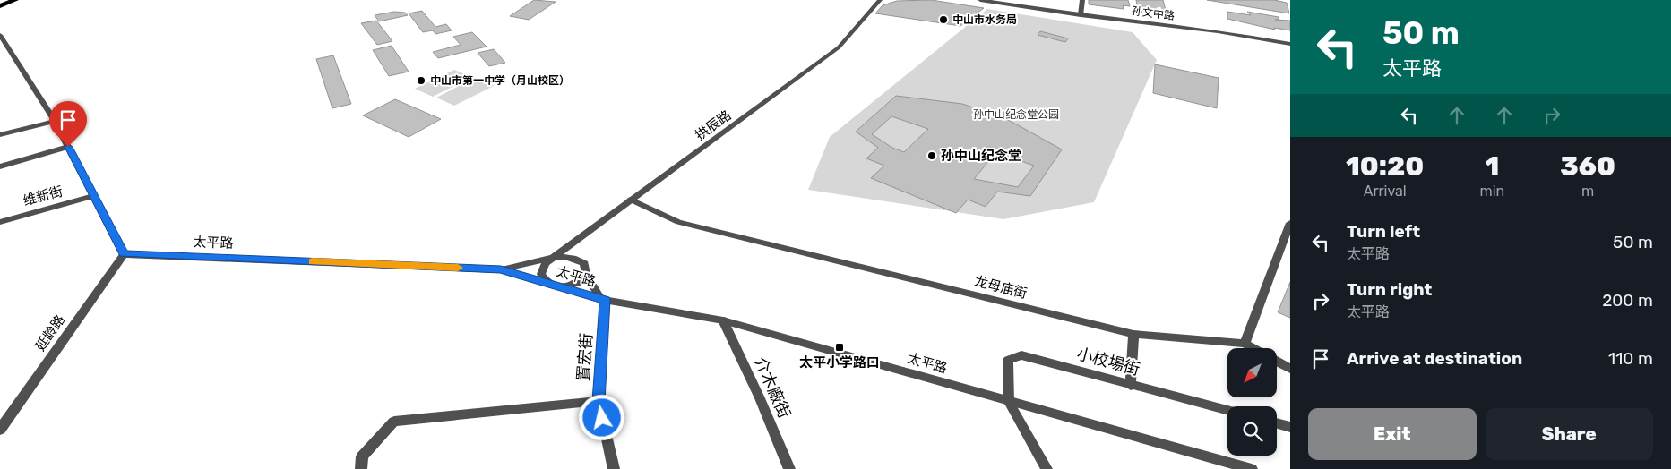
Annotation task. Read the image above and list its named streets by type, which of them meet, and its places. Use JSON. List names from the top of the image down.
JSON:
{
  "streets": {
    "street": [
      "孙文中路",
      "拱辰路",
      "维新街",
      "太平路",
      "龙母庙街",
      "延龄路",
      "置宏街",
      "小校場街",
      "介木廠街"
    ]
  },
  "crossings": [
    ["拱辰路", "太平路"],
    ["拱辰路", "龙母庙街"],
    ["太平路", "延龄路"],
    ["太平路", "置宏街"],
    ["太平路", "小校場街"],
    ["太平路", "介木廠街"]
  ],
  "parks": ["孙中山纪念堂公园"],
  "places": {
    "other": ["中山市水务局", "中山市第一中学（月山校区）", "孙中山纪念堂"],
    "transit": ["太平小学路口"]
  },
  "north": "bottom left",
  "page": {
    "turn": ["50 m", "太平路"],
    "eta": [
      "10:20",
      "Arrival",
      "1",
      "min",
      "360",
      "m"
    ],
    "list": [
      {
        "name": "Turn left",
        "note": "太平路",
        "value": "50 m"
      },
      {
        "name": "Turn right",
        "note": "太平路",
        "value": "200 m"
      },
      {
        "name": "Arrive at destination",
        "value": "110 m"
      }
    ],
    "buttons": ["Exit", "Share"]
  }
}
